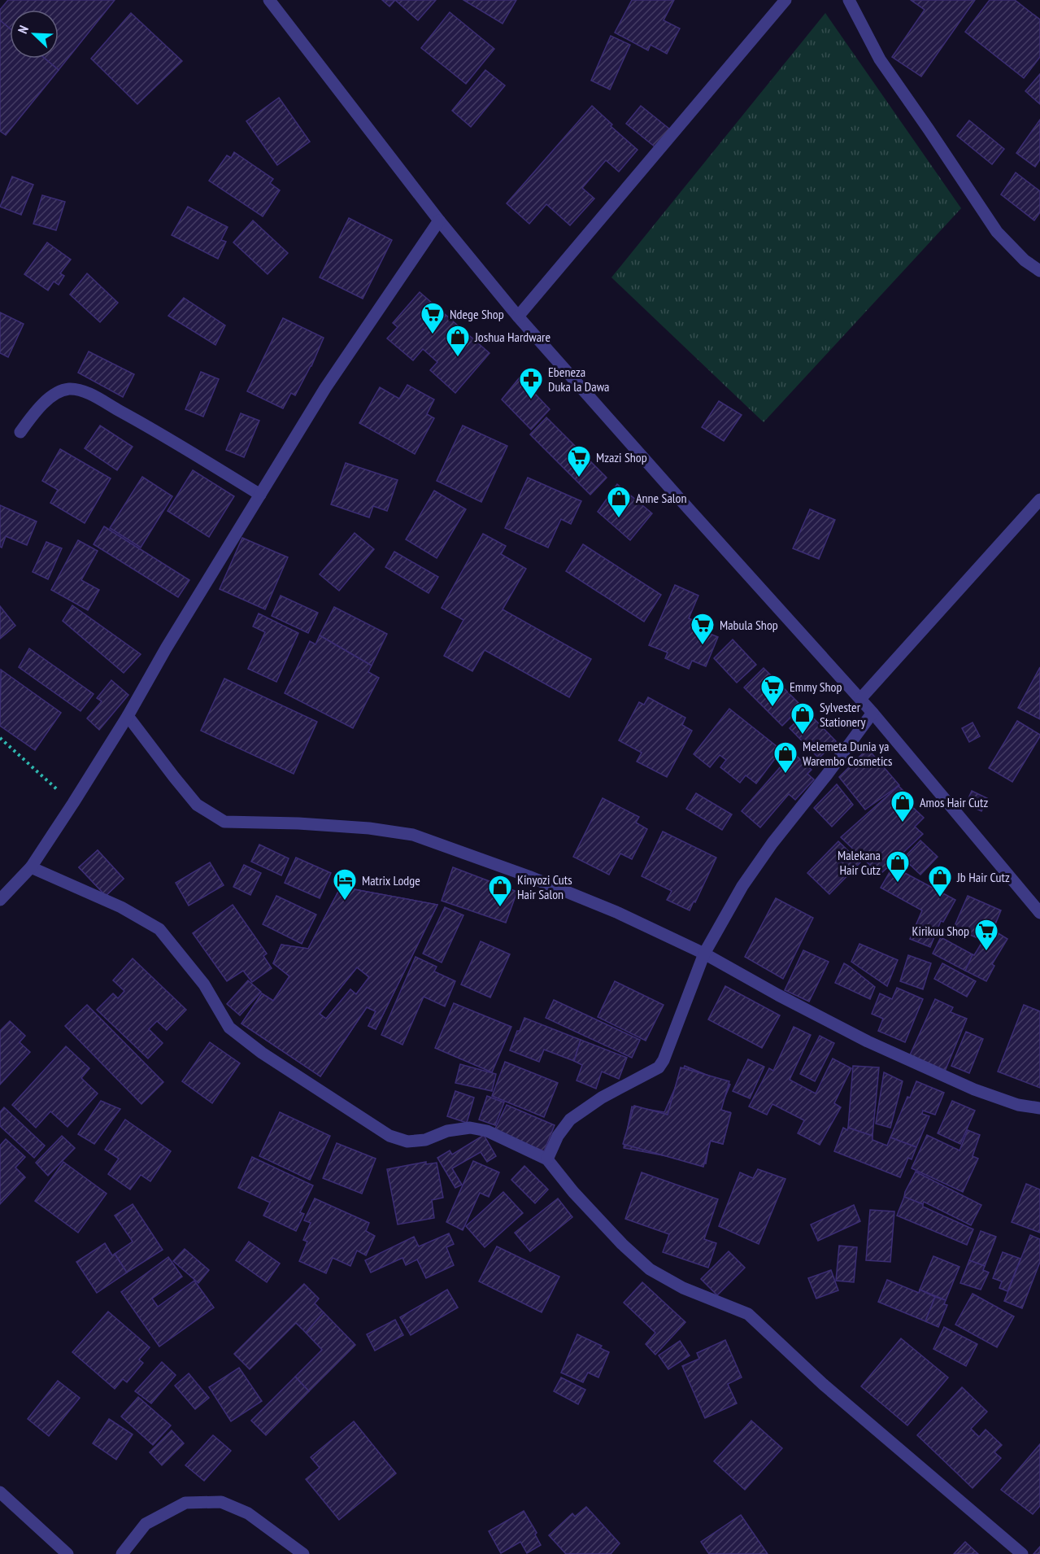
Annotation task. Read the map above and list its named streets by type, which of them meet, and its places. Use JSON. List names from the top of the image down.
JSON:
{
  "places": {
    "supermarket": [
      "Ndege Shop",
      "Mzazi Shop",
      "Mabula Shop",
      "Emmy Shop",
      "Kirikuu Shop"
    ],
    "shop": [
      "Joshua Hardware",
      "Anne Salon",
      "Sylvester Stationery",
      "Melemeta Dunia ya Warembo Cosmetics",
      "Amos Hair Cutz",
      "Malekana Hair Cutz",
      "Jb Hair Cutz",
      "Kinyozi Cuts Hair Salon"
    ],
    "pharmacy": ["Ebeneza Duka la Dawa"],
    "hotel": ["Matrix Lodge"]
  },
  "north": "top left"
}
